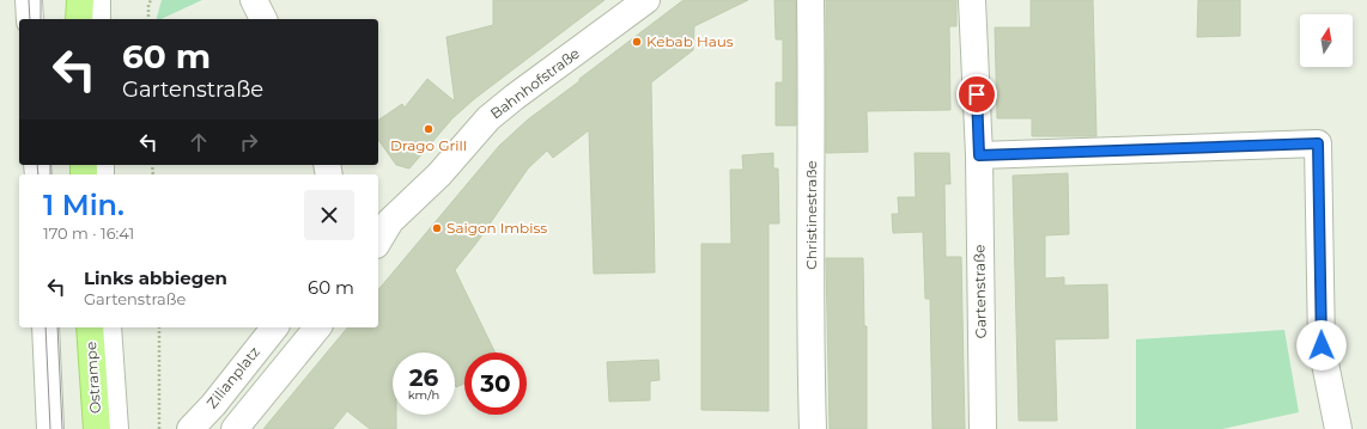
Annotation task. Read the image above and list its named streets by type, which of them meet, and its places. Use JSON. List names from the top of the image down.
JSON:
{
  "streets": {
    "main road": ["Ostrampe"],
    "street": [
      "Bahnhofstraße",
      "Christinestraße",
      "Gartenstraße",
      "Zilianplatz"
    ]
  },
  "places": ["Kebab Haus", "Drago Grill", "Saigon Imbiss"],
  "north": "top",
  "page": {
    "turn": ["60 m", "Gartenstraße"],
    "heading": ["1 Min.", "170 m · 16:41"],
    "list": [
      {
        "name": "Links abbiegen",
        "note": "Gartenstraße",
        "value": "60 m"
      }
    ],
    "speed": "26 km/h",
    "limit": "30"
  }
}
